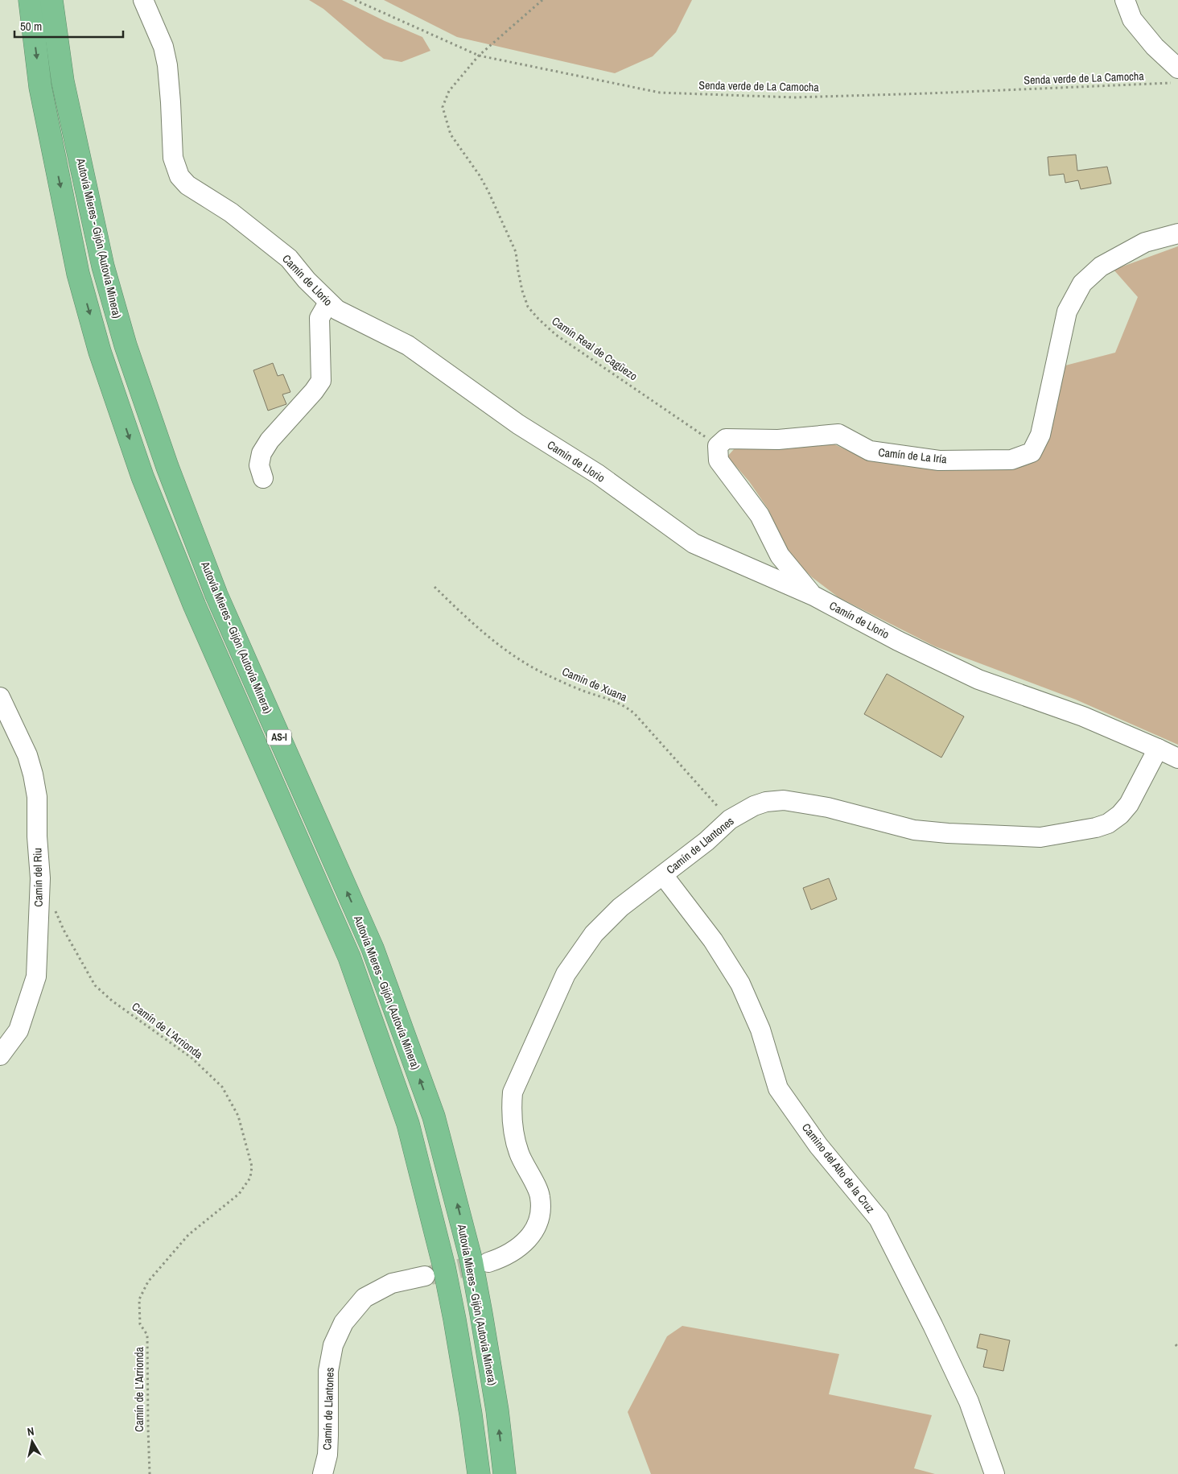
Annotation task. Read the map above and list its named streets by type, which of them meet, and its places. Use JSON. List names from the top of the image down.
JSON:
{
  "streets": {
    "highway": ["Autovía Mieres - Gijón (Autovía Minera)", "AS-I"],
    "street": [
      "Camín de Llorio",
      "Camín de La Iría",
      "Camín de Llantones",
      "Camín del Riu",
      "Camino del Alto de la Cruz"
    ],
    "path": [
      "Senda verde de La Camocha",
      "Camín Real de Cagüezo",
      "Camín de Xuana",
      "Camín de L'Arrionda"
    ]
  },
  "crossings": [
    ["Senda verde de La Camocha", "Camín Real de Cagüezo"],
    ["Camín de Llorio", "Camín de Llantones"],
    ["Camín Real de Cagüezo", "Camín de La Iría"],
    ["Camín de Xuana", "Camín de Llantones"],
    ["Camín de Llantones", "Camino del Alto de la Cruz"]
  ],
  "scale_bar": "50 m",
  "north": "top"
}
